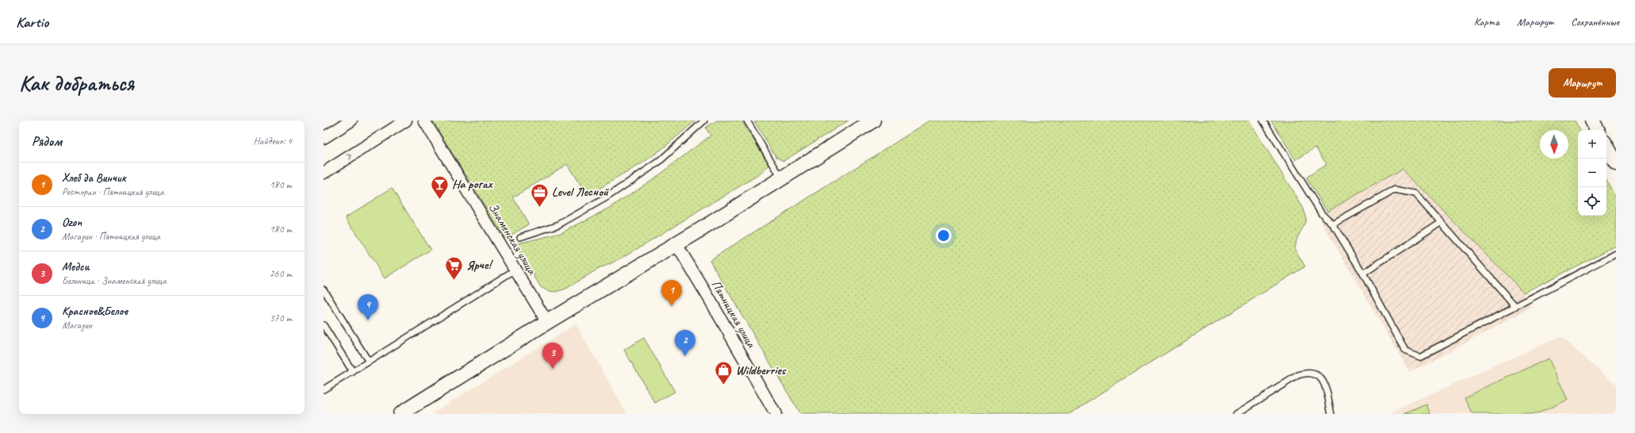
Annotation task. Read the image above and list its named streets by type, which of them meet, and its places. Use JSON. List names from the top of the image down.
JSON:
{
  "streets": {
    "street": ["Знаменская улица", "Пятницкая улица"]
  },
  "places": {
    "bar": ["На рогах"],
    "office": ["Level Лесной"],
    "supermarket": ["Ярче!"],
    "shop": ["Wildberries"]
  },
  "north": "bottom",
  "page": {
    "header": "Kartio",
    "nav": ["Карта", "Маршрут", "Сохранённые"],
    "buttons": "Маршрут",
    "title": "Как добраться",
    "heading": ["Рядом", "Найдено: 4"],
    "map_buttons": ["+", "−"],
    "list": [
      {
        "mark": "1",
        "name": "Хлеб да Винчик",
        "note": "Ресторан · Пятницкая улица",
        "value": "180 m"
      },
      {
        "mark": "2",
        "name": "Ozon",
        "note": "Магазин · Пятницкая улица",
        "value": "180 m"
      },
      {
        "mark": "3",
        "name": "Медси",
        "note": "Больница · Знаменская улица",
        "value": "260 m"
      },
      {
        "mark": "4",
        "name": "Красное&Белое",
        "note": "Магазин",
        "value": "370 m"
      }
    ],
    "pins": [
      "1",
      "4",
      "2",
      "3"
    ]
  }
}
